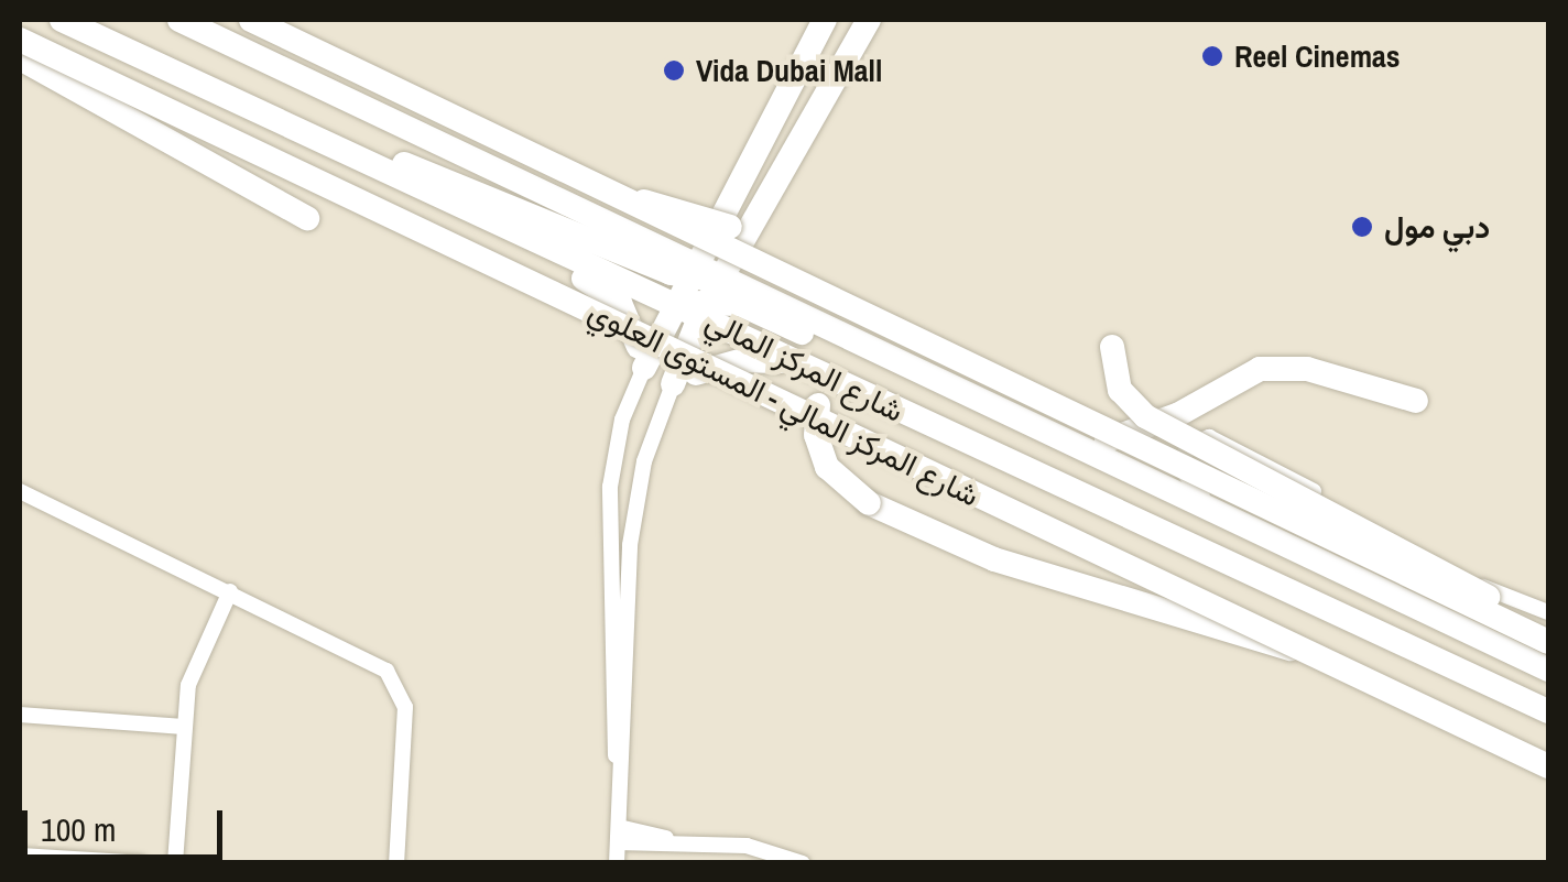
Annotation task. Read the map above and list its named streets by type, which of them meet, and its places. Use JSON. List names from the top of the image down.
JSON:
{
  "streets": {
    "main road": ["شارع المركز المالي", "شارع المركز المالي - المستوى العلوي"]
  },
  "places": ["Reel Cinemas", "Vida Dubai Mall", "دبي مول"],
  "scale_bar": "100 m"
}
